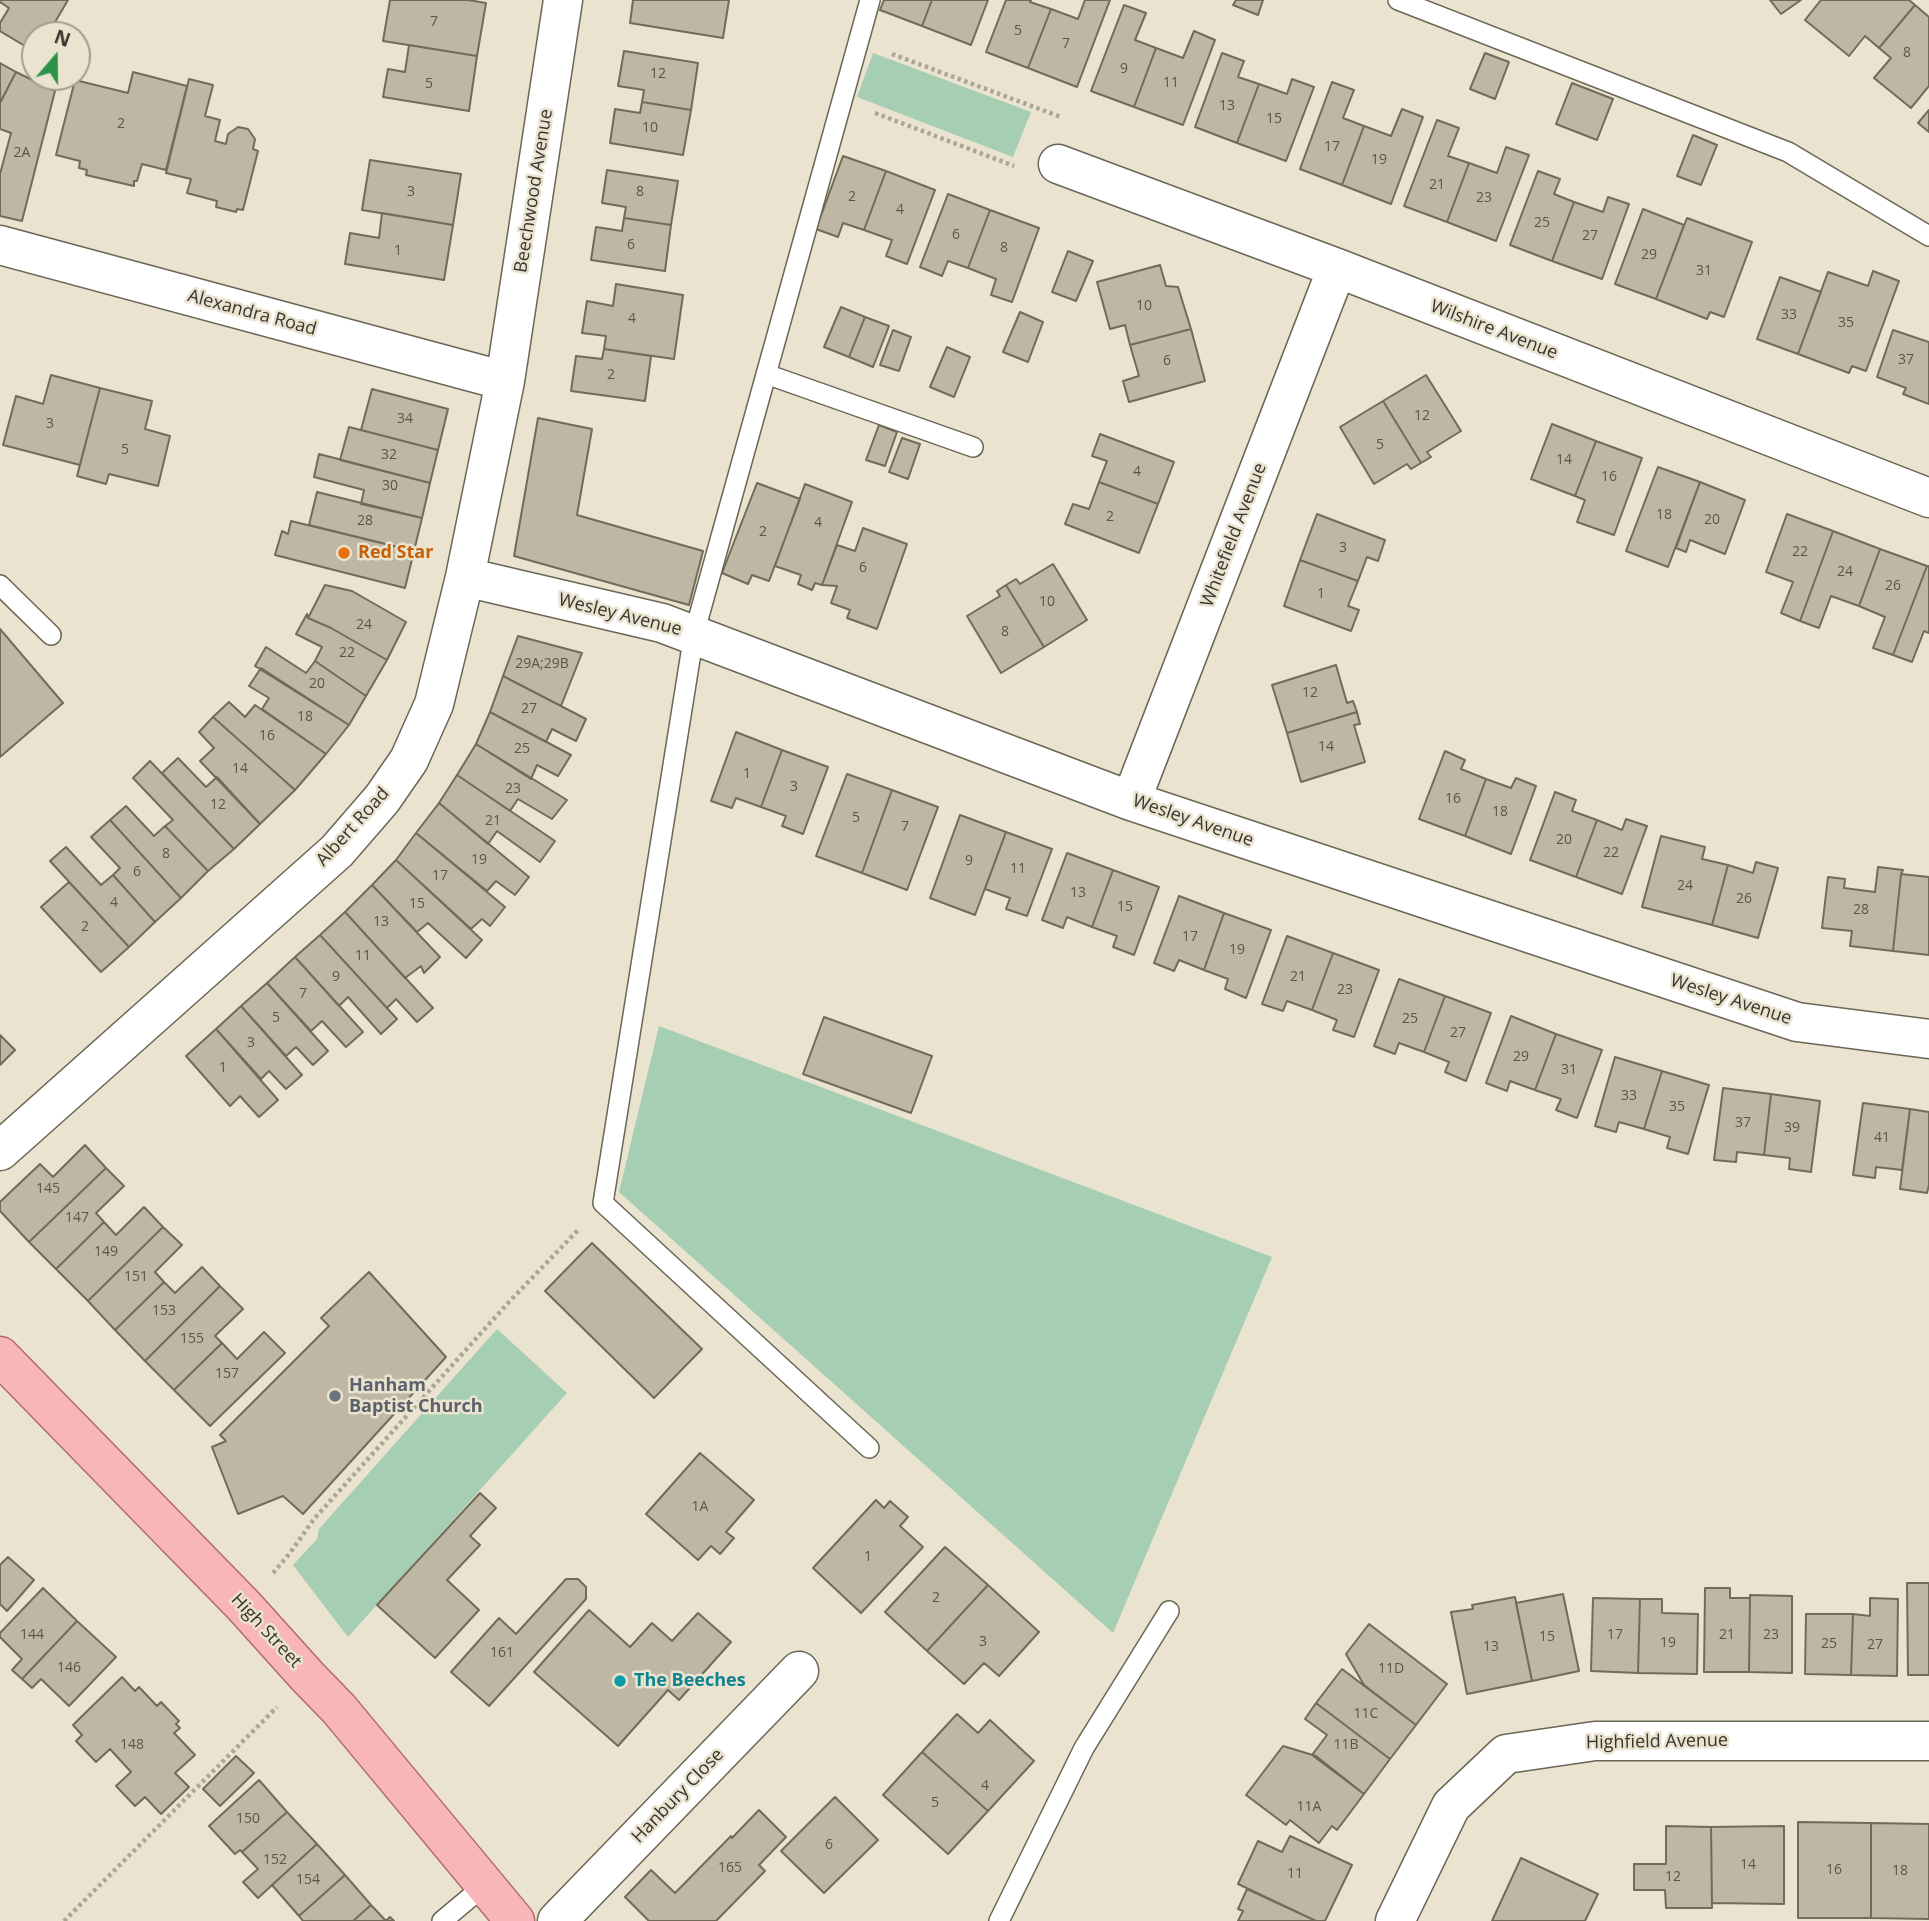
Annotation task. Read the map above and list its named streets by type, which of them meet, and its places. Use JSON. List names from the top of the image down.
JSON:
{
  "streets": {
    "main road": ["High Street"],
    "street": [
      "Beechwood Avenue",
      "Alexandra Road",
      "Wilshire Avenue",
      "Whitefield Avenue",
      "Wesley Avenue",
      "Albert Road",
      "Highfield Avenue",
      "Hanbury Close"
    ]
  },
  "crossings": [
    ["Beechwood Avenue", "Alexandra Road"],
    ["Beechwood Avenue", "Albert Road"],
    ["Alexandra Road", "Albert Road"],
    ["Wilshire Avenue", "Whitefield Avenue"],
    ["Whitefield Avenue", "Wesley Avenue"],
    ["Wesley Avenue", "Albert Road"]
  ],
  "places": ["Red Star", "Hanham Baptist Church", "The Beeches"],
  "house_numbers": [
    "7",
    "5",
    "7",
    "8",
    "9",
    "12",
    "11",
    "5",
    "13",
    "15",
    "2",
    "10",
    "17",
    "2A",
    "19",
    "21",
    "3",
    "8",
    "2",
    "23",
    "4",
    "25",
    "6",
    "27",
    "6",
    "8",
    "1",
    "29",
    "31",
    "10",
    "33",
    "4",
    "35",
    "37",
    "6",
    "2",
    "12",
    "34",
    "3",
    "5",
    "5",
    "32",
    "14",
    "4",
    "16",
    "30",
    "18",
    "2",
    "20",
    "28",
    "4",
    "2",
    "3",
    "22",
    "6",
    "24",
    "26",
    "1",
    "10",
    "24",
    "8",
    "22",
    "29A;29B",
    "20",
    "12",
    "27",
    "18",
    "16",
    "14",
    "25",
    "14",
    "1",
    "3",
    "23",
    "16",
    "12",
    "18",
    "5",
    "21",
    "7",
    "20",
    "22",
    "8",
    "19",
    "9",
    "11",
    "6",
    "17",
    "24",
    "13",
    "26",
    "4",
    "15",
    "15",
    "28",
    "13",
    "2",
    "17",
    "19",
    "11",
    "9",
    "21",
    "23",
    "7",
    "5",
    "25",
    "27",
    "3",
    "29",
    "1",
    "31",
    "33",
    "35",
    "37",
    "39",
    "41",
    "145",
    "147",
    "149",
    "151",
    "153",
    "155",
    "157",
    "1A",
    "1",
    "2",
    "144",
    "17",
    "21",
    "23",
    "15",
    "3",
    "19",
    "25",
    "27",
    "13",
    "161",
    "146",
    "11D",
    "11C",
    "148",
    "11B",
    "4",
    "5",
    "11A",
    "150",
    "6",
    "152",
    "14",
    "165",
    "16",
    "18",
    "11",
    "12",
    "154"
  ],
  "north": "top"
}
